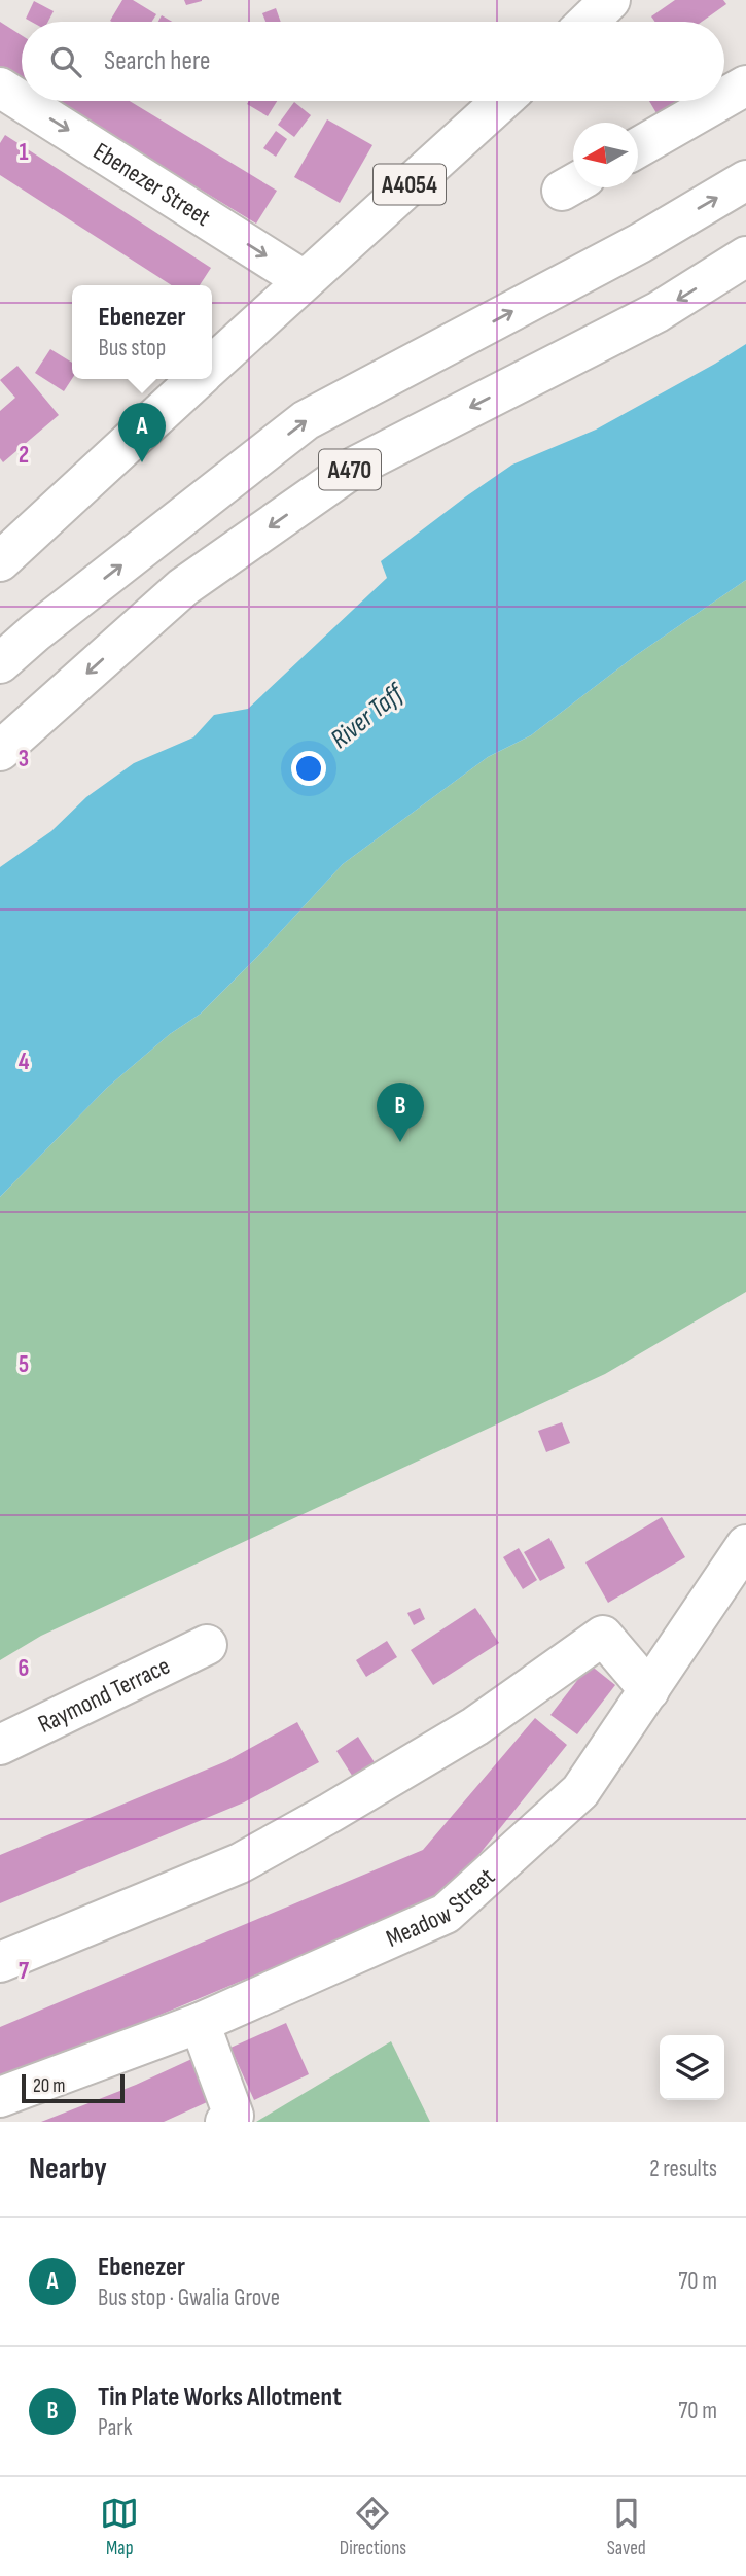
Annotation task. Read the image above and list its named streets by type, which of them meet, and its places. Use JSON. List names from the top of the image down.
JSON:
{
  "streets": {
    "main road": [
      "Ebenezer Street",
      "A4054",
      "A470",
      "Raymond Terrace",
      "Meadow Street"
    ]
  },
  "crossings": [
    ["Ebenezer Street", "A4054"]
  ],
  "one_way": ["Ebenezer Street"],
  "water": ["River Taff"],
  "scale_bar": "20 m",
  "north": "left",
  "page": {
    "search": "Search here",
    "popup": ["Ebenezer", "Bus stop"],
    "pins": ["A", "B"],
    "scale": "20 m",
    "heading": ["Nearby", "2 results"],
    "list": [
      {
        "mark": "A",
        "name": "Ebenezer",
        "note": "Bus stop · Gwalia Grove",
        "value": "70 m"
      },
      {
        "mark": "B",
        "name": "Tin Plate Works Allotment",
        "note": "Park",
        "value": "70 m"
      }
    ],
    "nav": ["Map", "Directions", "Saved"]
  },
  "grid": {
    "rows": [
      "1",
      "2",
      "3",
      "4",
      "5",
      "6",
      "7"
    ]
  }
}
